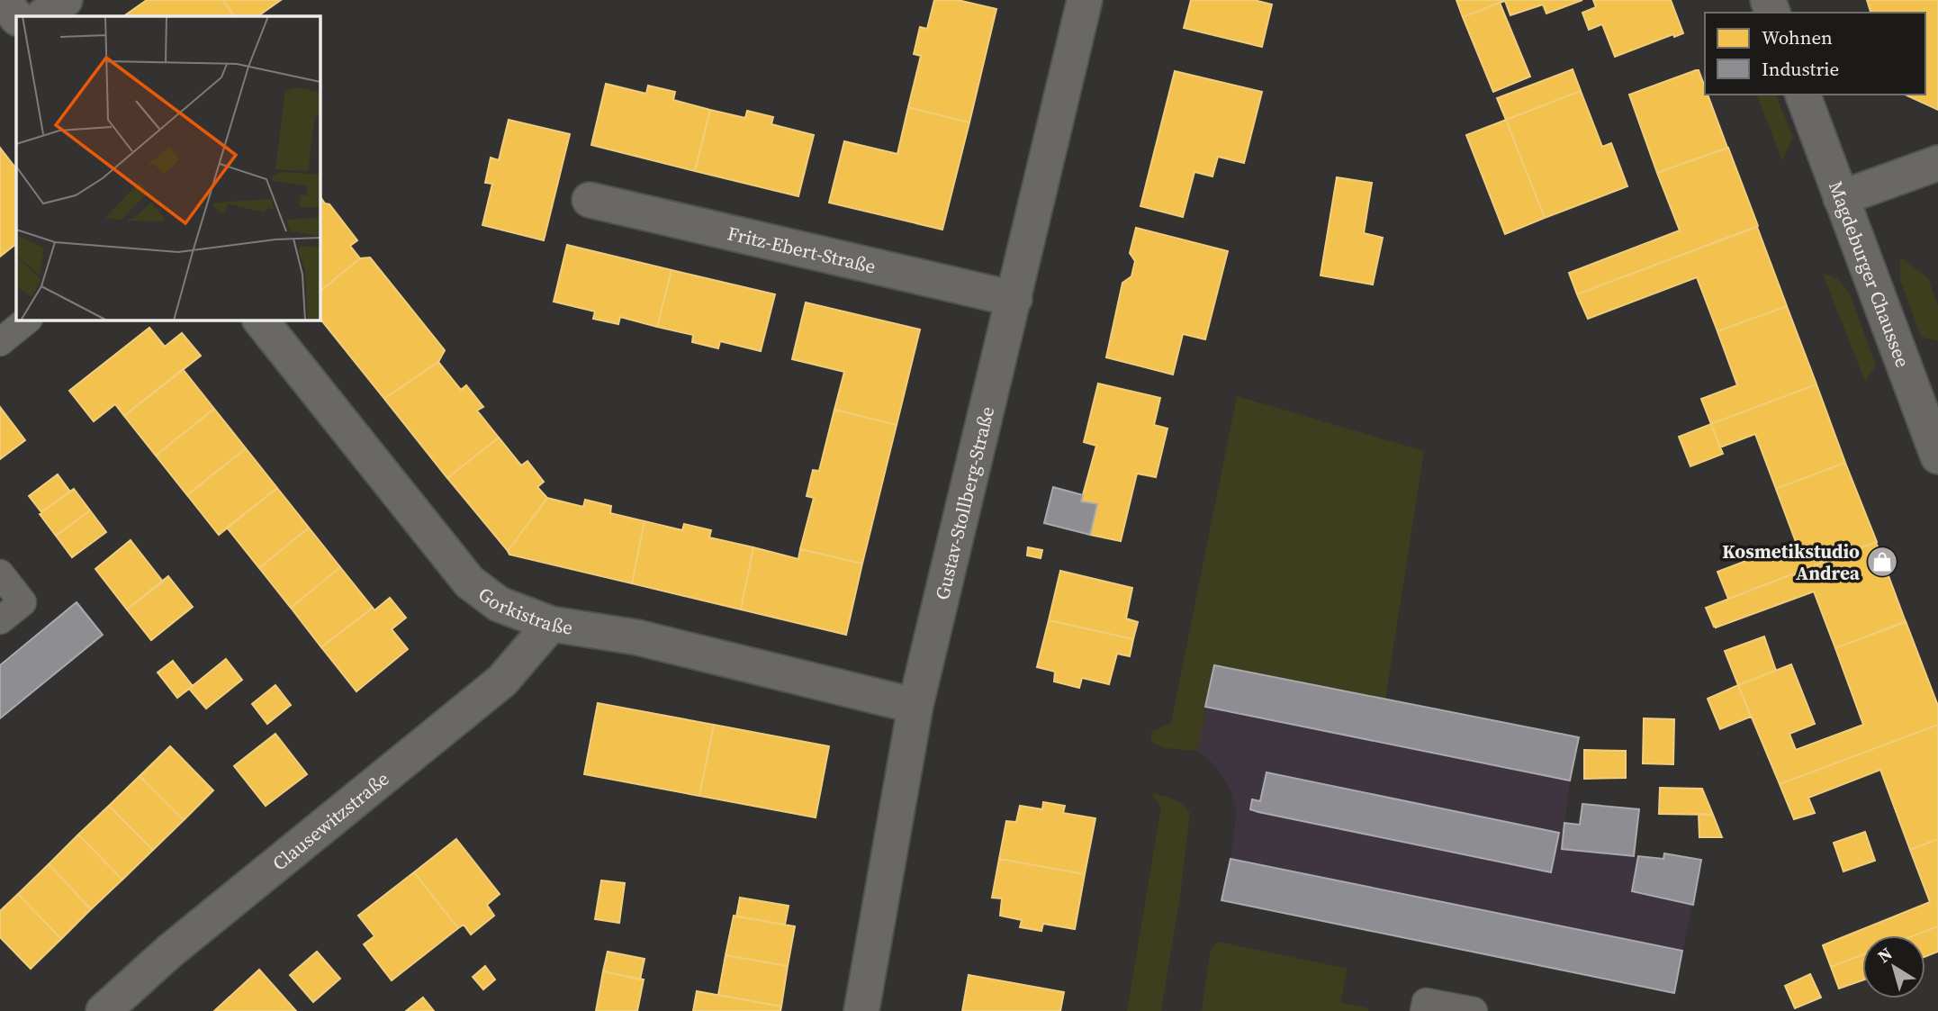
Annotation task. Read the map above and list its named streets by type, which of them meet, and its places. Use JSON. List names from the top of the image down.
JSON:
{
  "streets": {
    "street": [
      "Fritz-Ebert-Straße",
      "Magdeburger Chaussee",
      "Gustav-Stollberg-Straße",
      "Gorkistraße",
      "Clausewitzstraße"
    ]
  },
  "crossings": [
    ["Fritz-Ebert-Straße", "Gustav-Stollberg-Straße"],
    ["Gustav-Stollberg-Straße", "Gorkistraße"],
    ["Gorkistraße", "Clausewitzstraße"]
  ],
  "places": {
    "shop": ["Kosmetikstudio Andrea"]
  },
  "legend": ["Wohnen", "Industrie"],
  "north": "top left"
}
